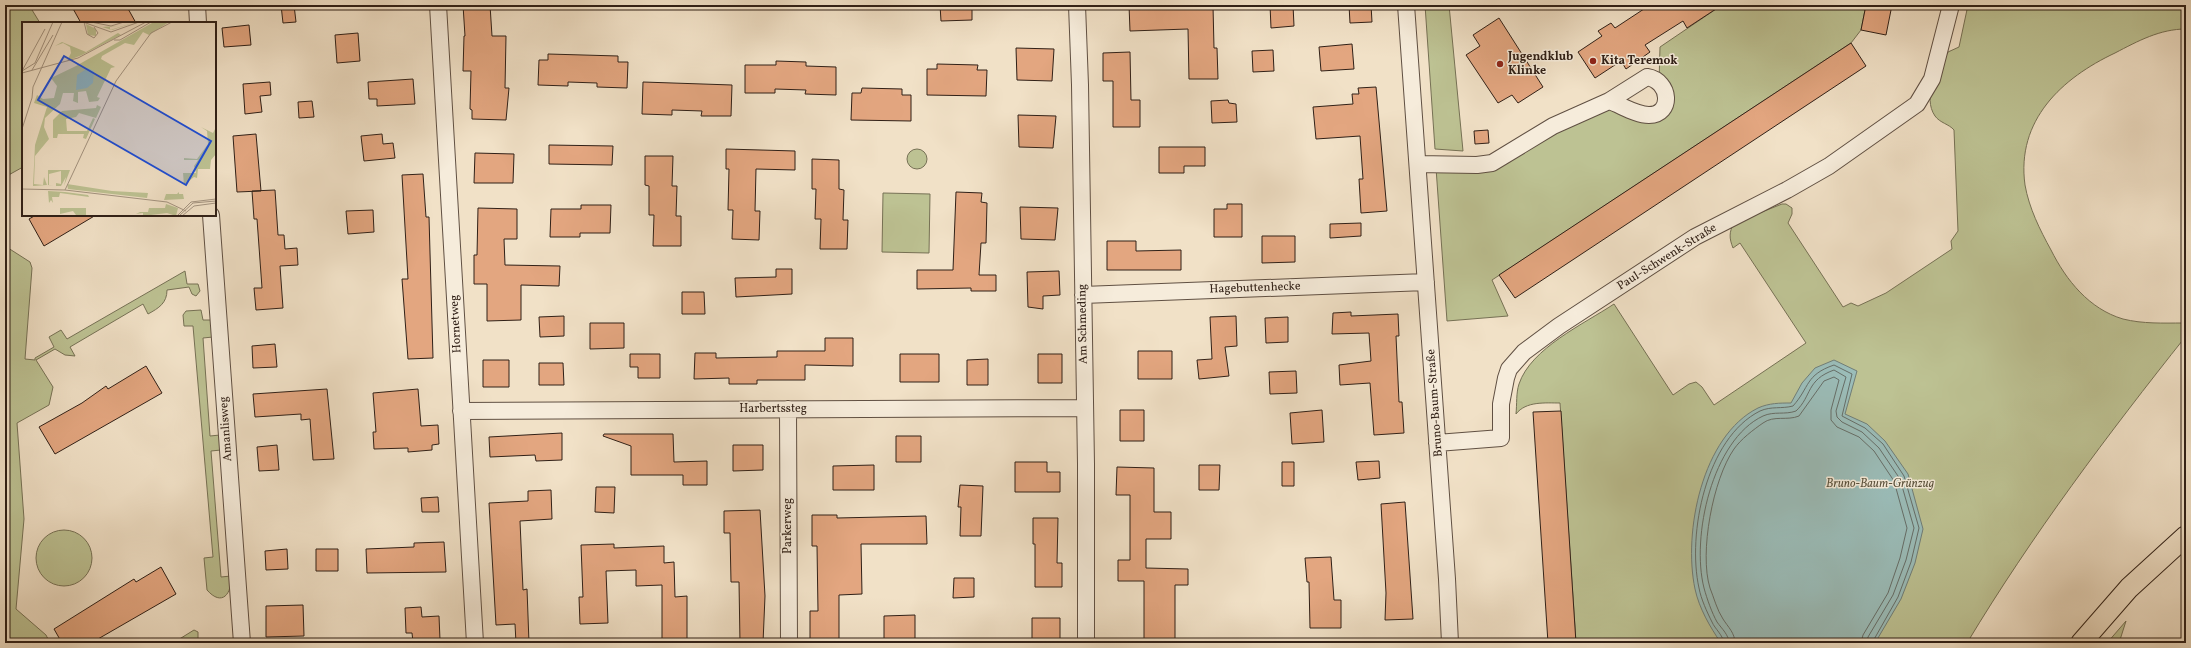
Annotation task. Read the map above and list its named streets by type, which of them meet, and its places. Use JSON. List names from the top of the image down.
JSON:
{
  "streets": {
    "street": [
      "Paul-Schwenk-Straße",
      "Hagebuttenhecke",
      "Hornetweg",
      "Am Schmeding",
      "Bruno-Baum-Straße",
      "Harbertssteg",
      "Amanlisweg",
      "Parkerweg"
    ]
  },
  "crossings": [
    ["Paul-Schwenk-Straße", "Bruno-Baum-Straße"],
    ["Hagebuttenhecke", "Am Schmeding"],
    ["Hagebuttenhecke", "Bruno-Baum-Straße"],
    ["Hornetweg", "Harbertssteg"],
    ["Am Schmeding", "Harbertssteg"],
    ["Harbertssteg", "Parkerweg"]
  ],
  "parks": ["Bruno-Baum-Grünzug"],
  "places": ["Kita Teremok", "Jugendklub Klinke"]
}
